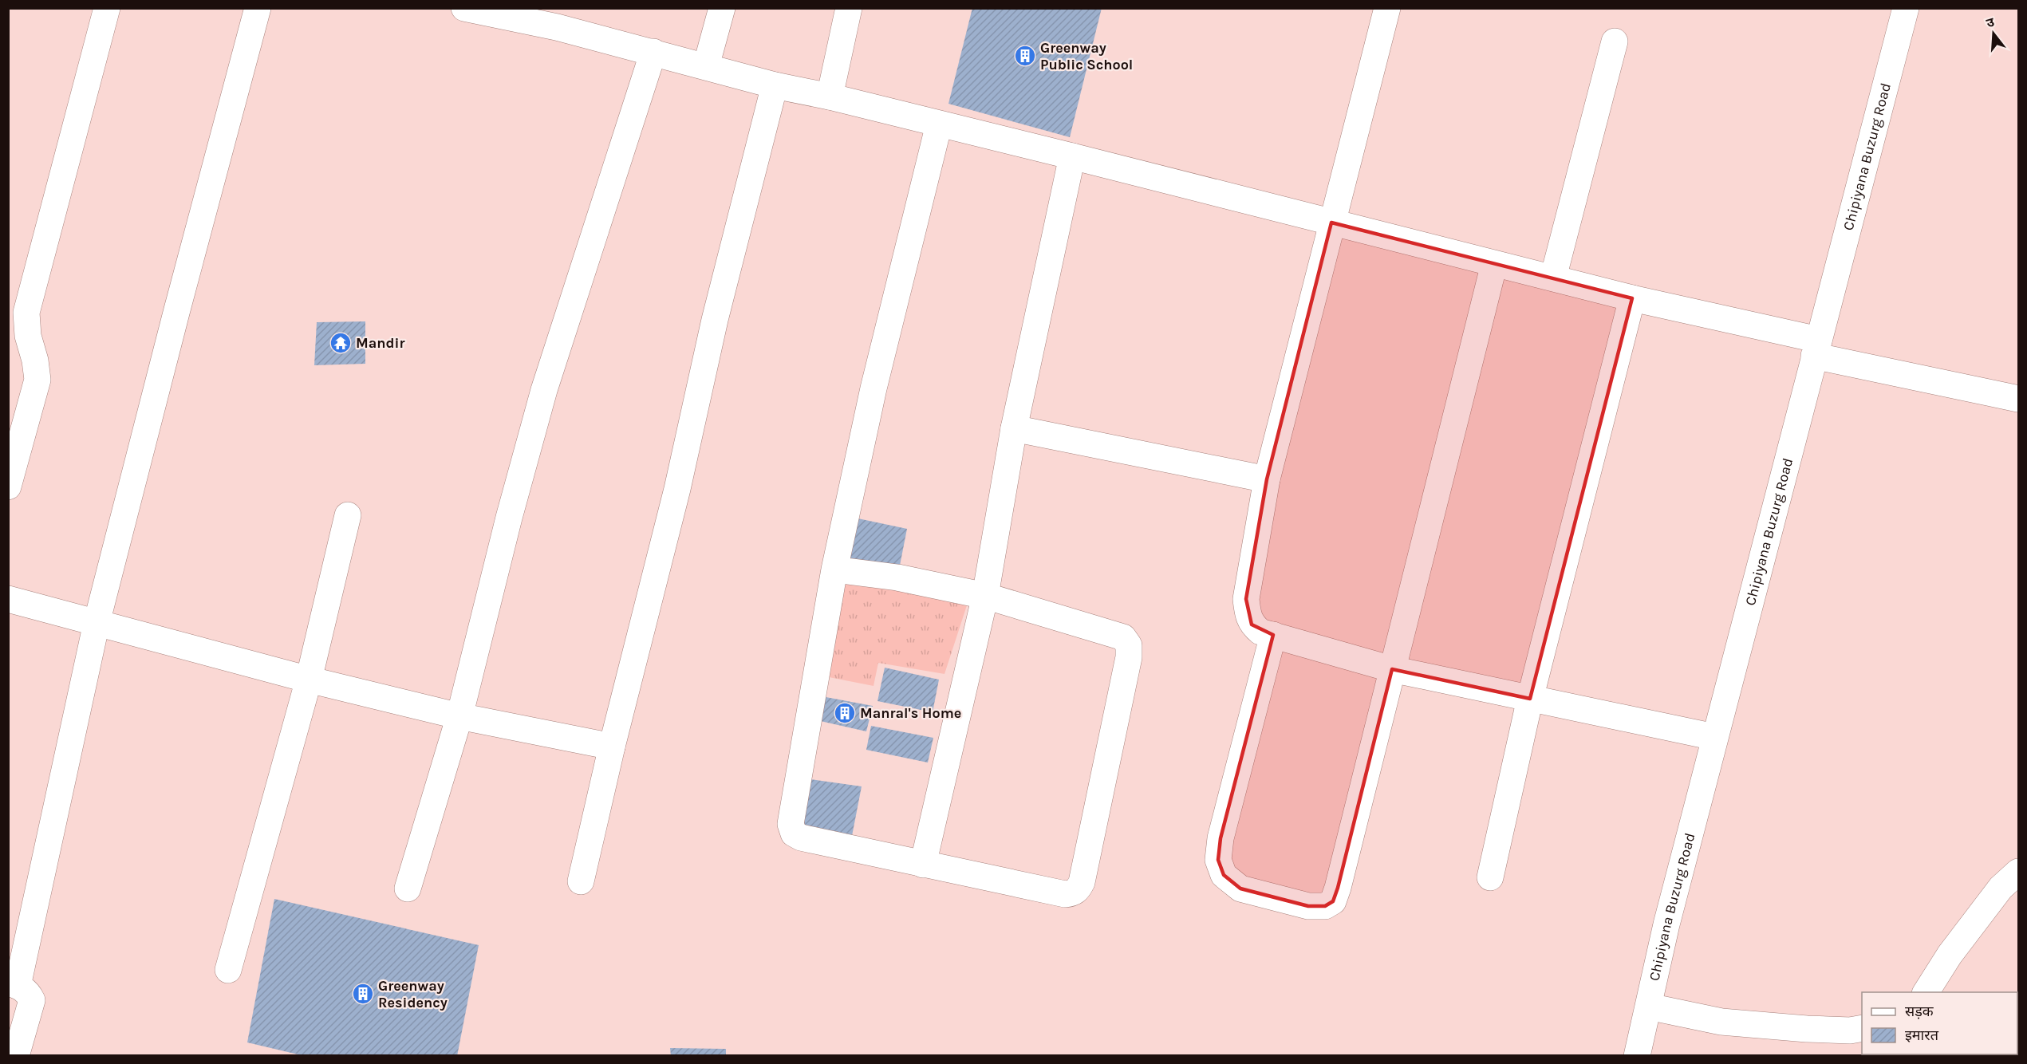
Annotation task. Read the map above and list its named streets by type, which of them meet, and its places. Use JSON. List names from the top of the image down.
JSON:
{
  "streets": {
    "street": ["Chipiyana Buzurg Road"]
  },
  "places": {
    "building": ["Greenway Public School", "Manral's Home", "Greenway Residency"],
    "temple": ["Mandir"]
  },
  "legend": ["सड़क", "इमारत"],
  "north": "top"
}
